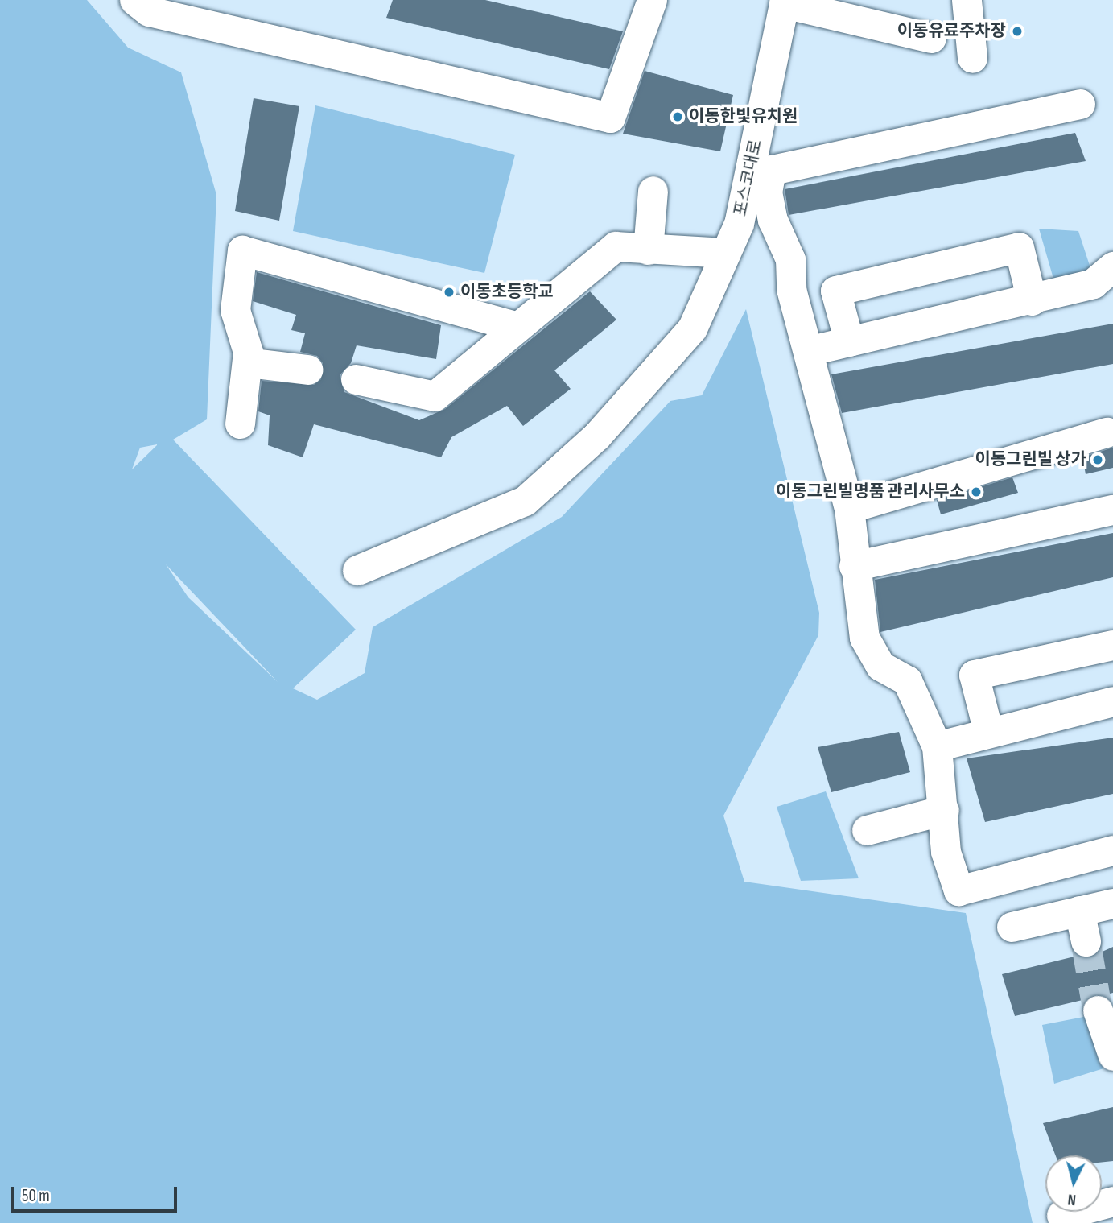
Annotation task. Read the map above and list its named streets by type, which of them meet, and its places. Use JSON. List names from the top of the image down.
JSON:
{
  "streets": {
    "street": ["포스코대로"]
  },
  "places": [
    "이동유료주차장",
    "이동한빛유치원",
    "이동초등학교",
    "이동그린빌 상가",
    "이동그린빌명품 관리사무소"
  ],
  "scale_bar": "50 m",
  "north": "bottom"
}
